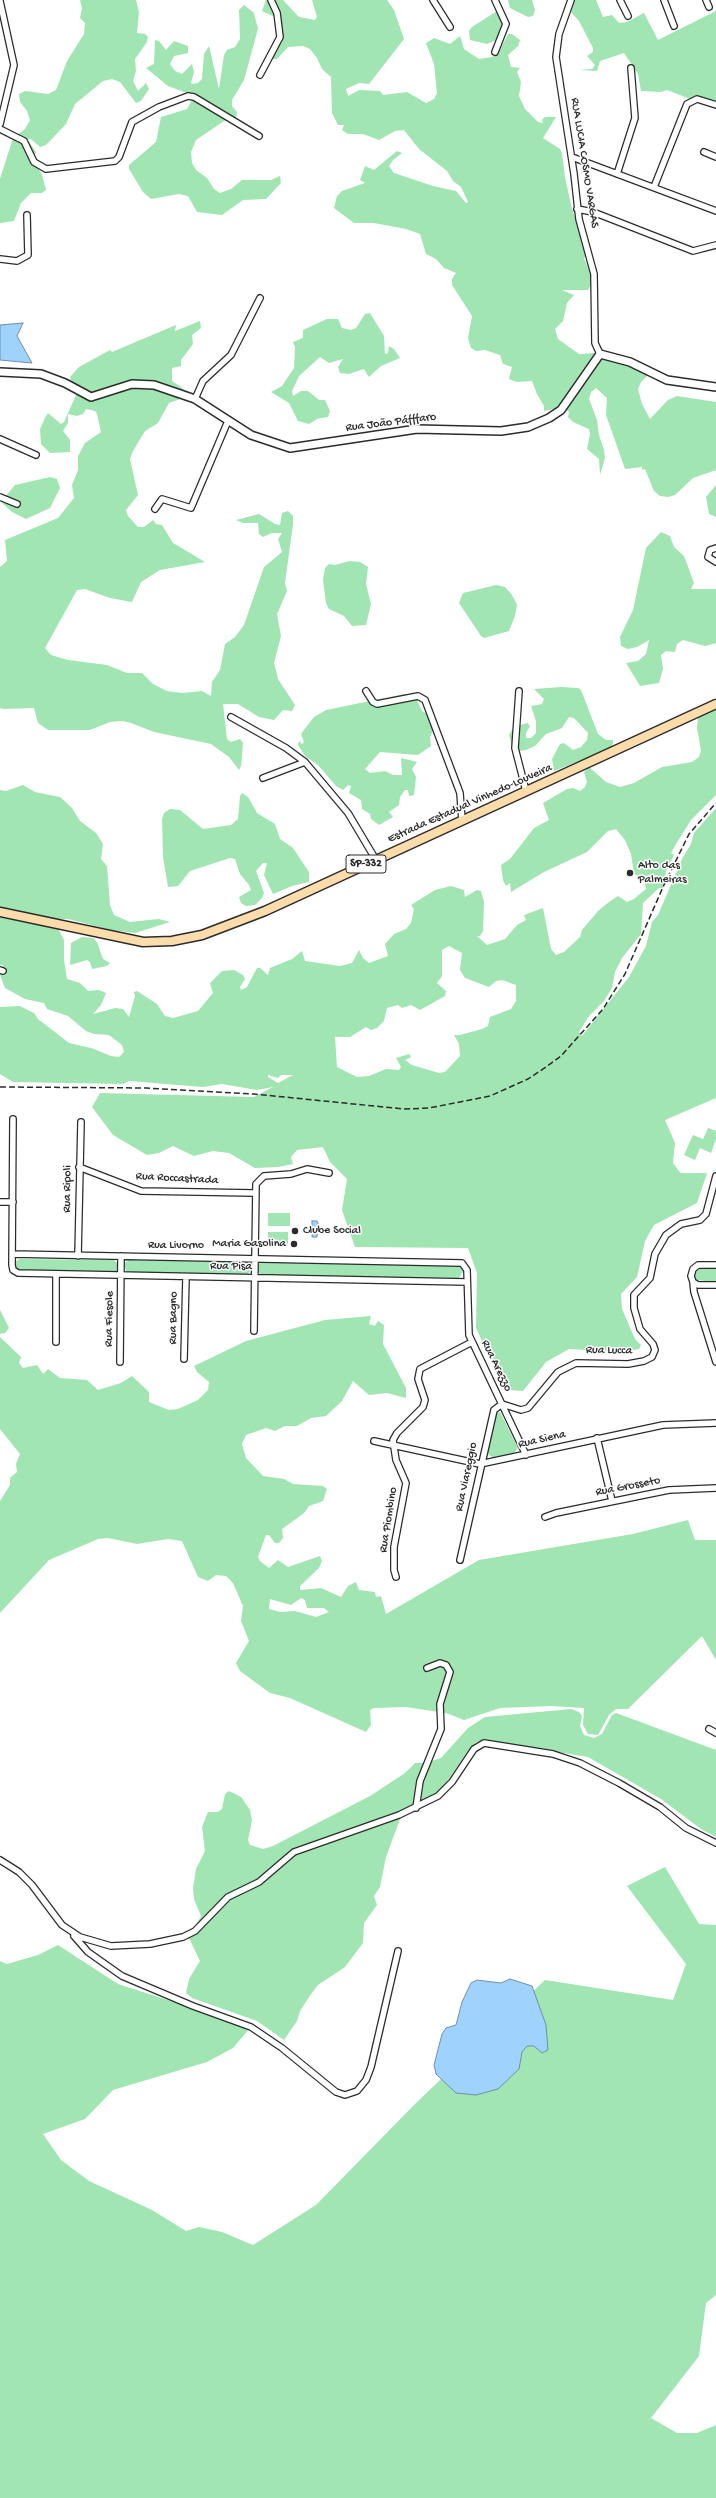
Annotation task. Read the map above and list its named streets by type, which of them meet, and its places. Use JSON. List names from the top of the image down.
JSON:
{
  "streets": {
    "main road": ["Estrada Estadual Vinhedo-Louveira", "SP-332"],
    "street": [
      "RUA LUCIA COSMO VARGAS",
      "Rua João Páfffaro",
      "Rua Roccastrada",
      "Rua Ripoli",
      "Rua Livorno",
      "Rua Pisa",
      "Rua Bagno",
      "Rua Fiesole",
      "Rua Lucca",
      "Rua Arezzo",
      "Rua Siena",
      "Rua Viareggio",
      "Rua Grosseto",
      "Rua Piombino"
    ]
  },
  "crossings": [
    ["RUA LUCIA COSMO VARGAS", "Rua João Páfffaro"],
    ["Rua Roccastrada", "Rua Ripoli"],
    ["Rua Ripoli", "Rua Livorno"],
    ["Rua Livorno", "Rua Pisa"],
    ["Rua Livorno", "Rua Fiesole"],
    ["Rua Livorno", "Rua Arezzo"],
    ["Rua Pisa", "Rua Bagno"],
    ["Rua Pisa", "Rua Fiesole"],
    ["Rua Pisa", "Rua Arezzo"],
    ["Rua Lucca", "Rua Arezzo"],
    ["Rua Lucca", "Rua Viareggio"],
    ["Rua Arezzo", "Rua Siena"],
    ["Rua Arezzo", "Rua Viareggio"],
    ["Rua Siena", "Rua Viareggio"],
    ["Rua Siena", "Rua Piombino"]
  ],
  "places": ["Alto das Palmeiras", "Clube Social", "Maria Gasolina"]
}
